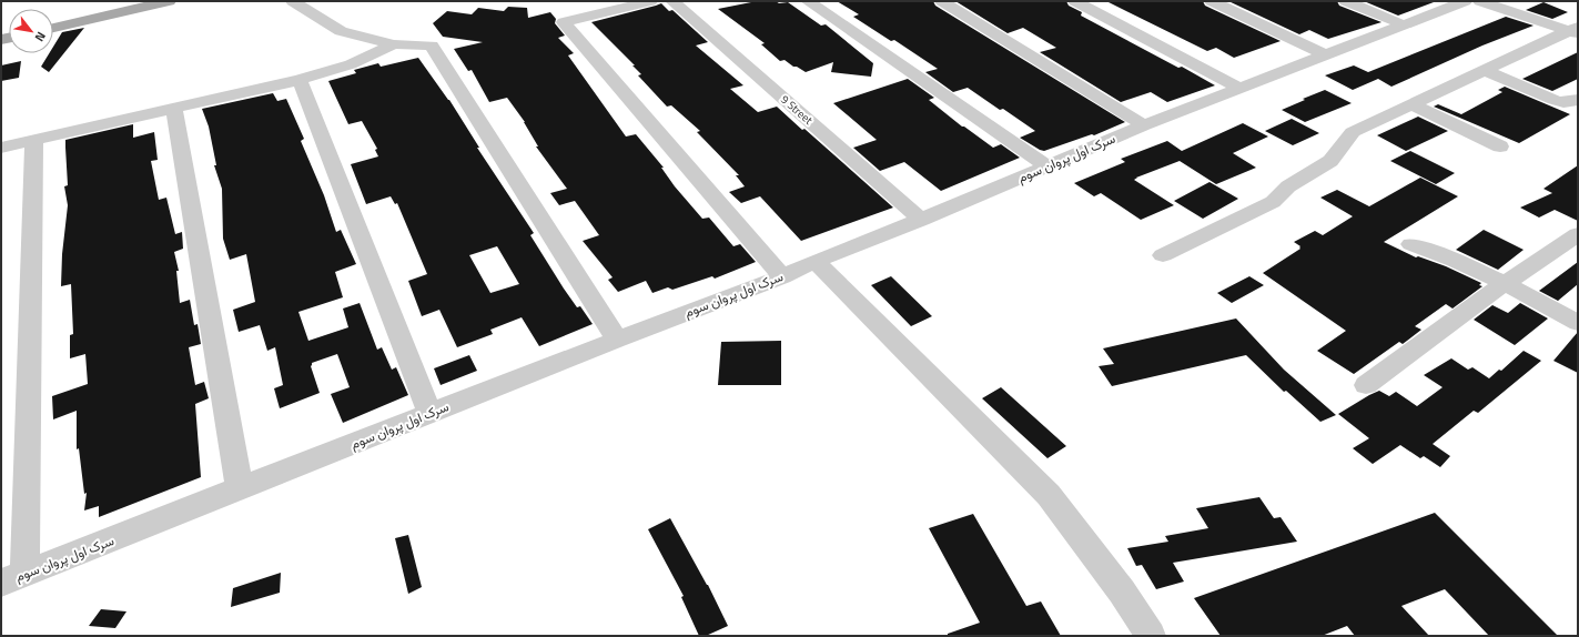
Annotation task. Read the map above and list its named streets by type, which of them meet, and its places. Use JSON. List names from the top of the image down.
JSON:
{
  "streets": {
    "street": ["9 Street", "سرک اول پروان سوم"]
  },
  "crossings": [
    ["9 Street", "سرک اول پروان سوم"]
  ],
  "north": "bottom right"
}
